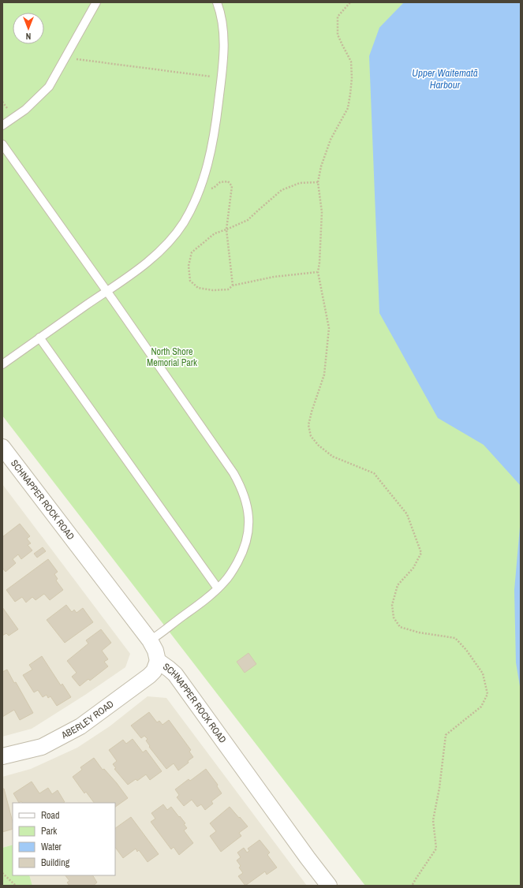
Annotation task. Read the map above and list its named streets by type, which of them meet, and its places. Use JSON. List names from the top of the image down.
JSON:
{
  "streets": {
    "street": ["SCHNAPPER ROCK ROAD", "ABERLEY ROAD"]
  },
  "crossings": [
    ["SCHNAPPER ROCK ROAD", "ABERLEY ROAD"]
  ],
  "water": ["Upper Waitematā Harbour"],
  "parks": ["North Shore Memorial Park"],
  "legend": [
    "Road",
    "Park",
    "Water",
    "Building"
  ],
  "north": "bottom"
}
